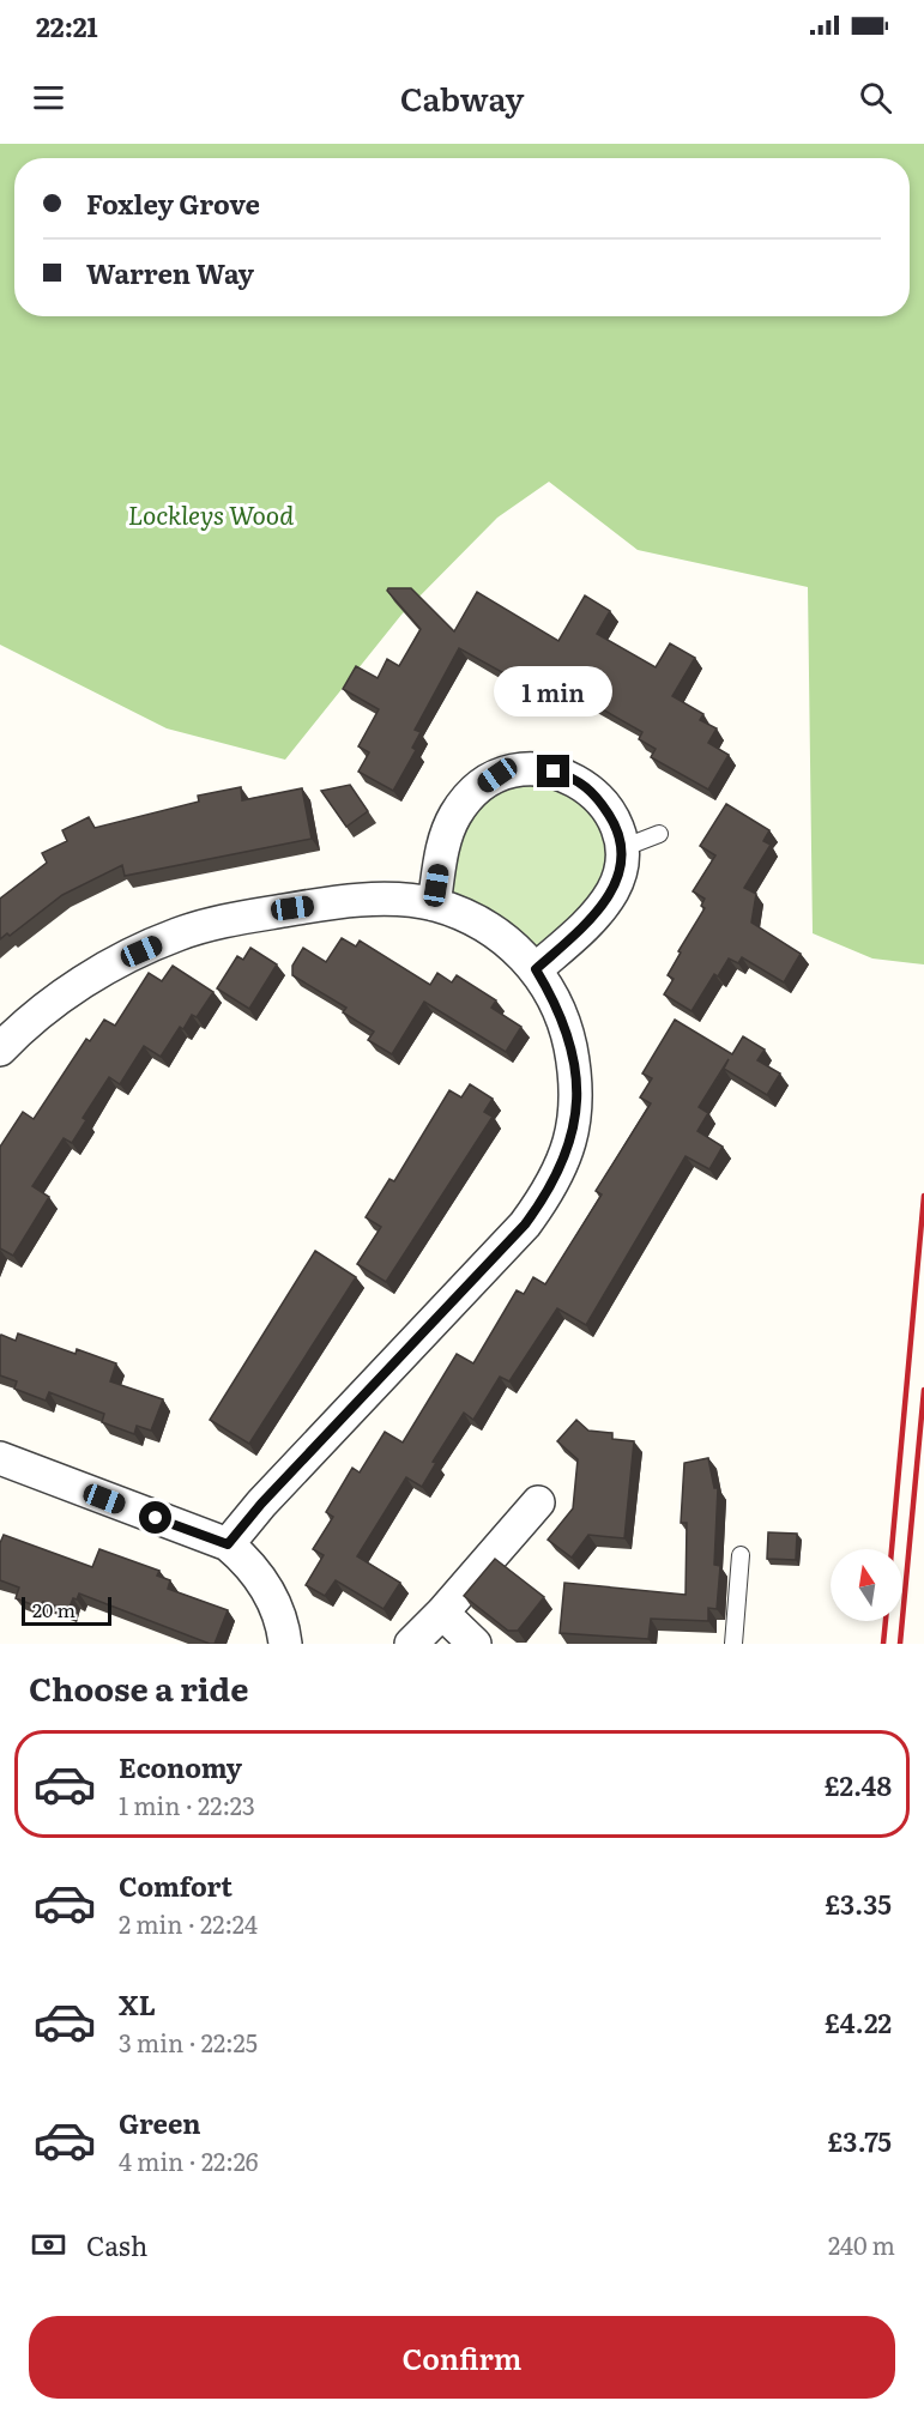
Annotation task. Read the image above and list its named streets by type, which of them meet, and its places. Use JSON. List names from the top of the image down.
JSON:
{
  "parks": ["Lockleys Wood"],
  "scale_bar": "20 m",
  "north": "top",
  "page": {
    "status": "22:21",
    "header": "Cabway",
    "banner": ["Foxley Grove", "Warren Way"],
    "bubble": "1 min",
    "scale": "20 m",
    "heading": "Choose a ride",
    "list": [
      {
        "name": "Economy",
        "note": "1 min · 22:23",
        "value": "£2.48"
      },
      {
        "name": "Comfort",
        "note": "2 min · 22:24",
        "value": "£3.35"
      },
      {
        "name": "XL",
        "note": "3 min · 22:25",
        "value": "£4.22"
      },
      {
        "name": "Green",
        "note": "4 min · 22:26",
        "value": "£3.75"
      }
    ],
    "pay": ["Cash", "240 m"],
    "buttons": "Confirm"
  }
}
